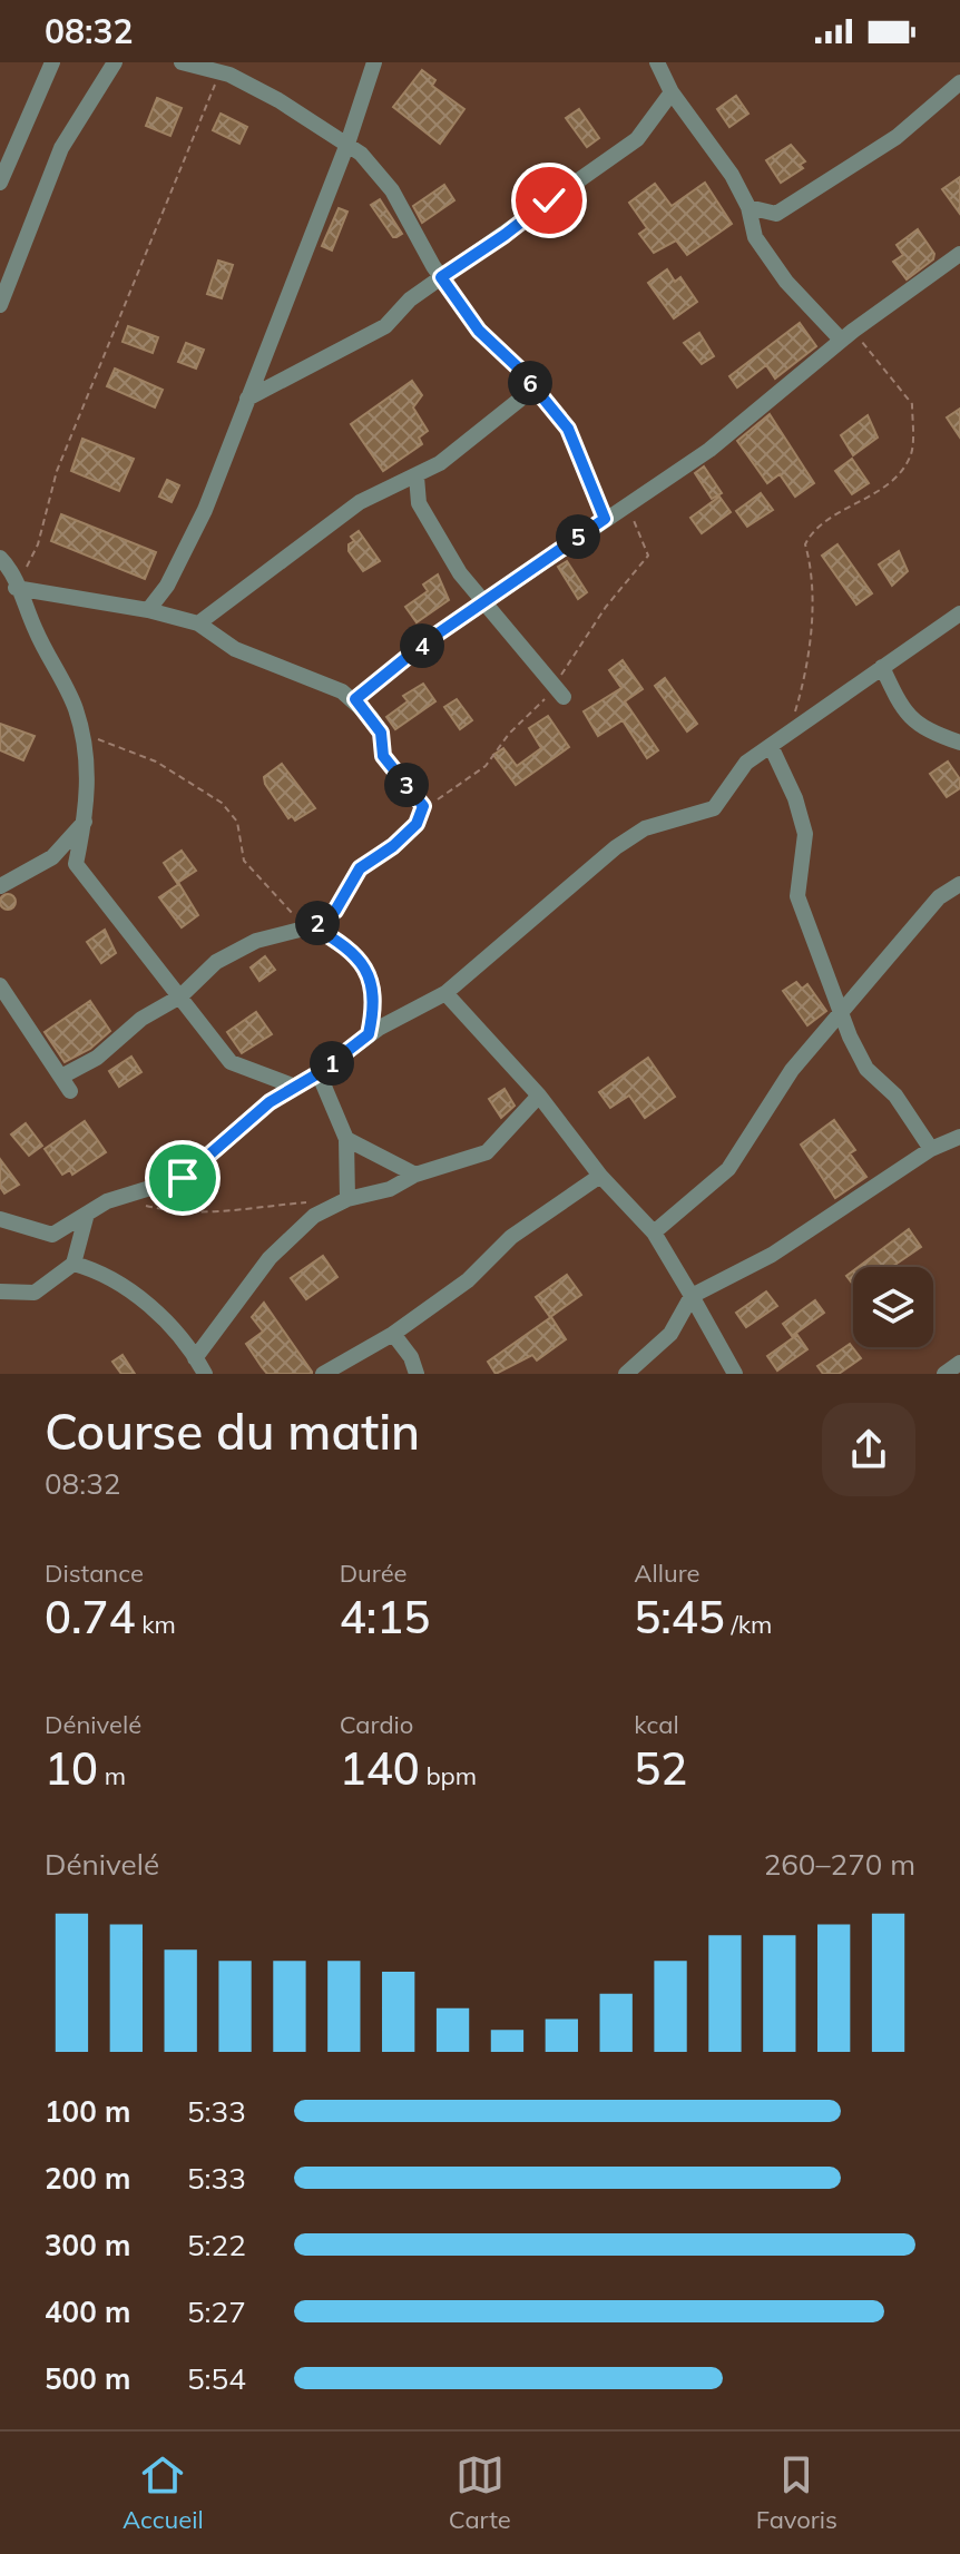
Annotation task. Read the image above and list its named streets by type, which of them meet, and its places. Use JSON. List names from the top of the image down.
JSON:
{
  "page": {
    "status": "08:32",
    "pins": [
      "6",
      "5",
      "4",
      "3",
      "2",
      "1"
    ],
    "heading": ["Course du matin", "08:32"],
    "stats": [
      ["Distance", "0.74 km"],
      ["Durée", "4:15"],
      ["Allure", "5:45 /km"],
      ["Dénivelé", "10 m"],
      ["Cardio", "140 bpm"],
      ["kcal", "52"]
    ],
    "chart": ["Dénivelé", "260–270 m"],
    "list": [
      {
        "name": "100 m",
        "note": "5:33"
      },
      {
        "name": "200 m",
        "note": "5:33"
      },
      {
        "name": "300 m",
        "note": "5:22"
      },
      {
        "name": "400 m",
        "note": "5:27"
      },
      {
        "name": "500 m",
        "note": "5:54"
      }
    ],
    "tabs": ["Accueil", "Carte", "Favoris"]
  }
}
